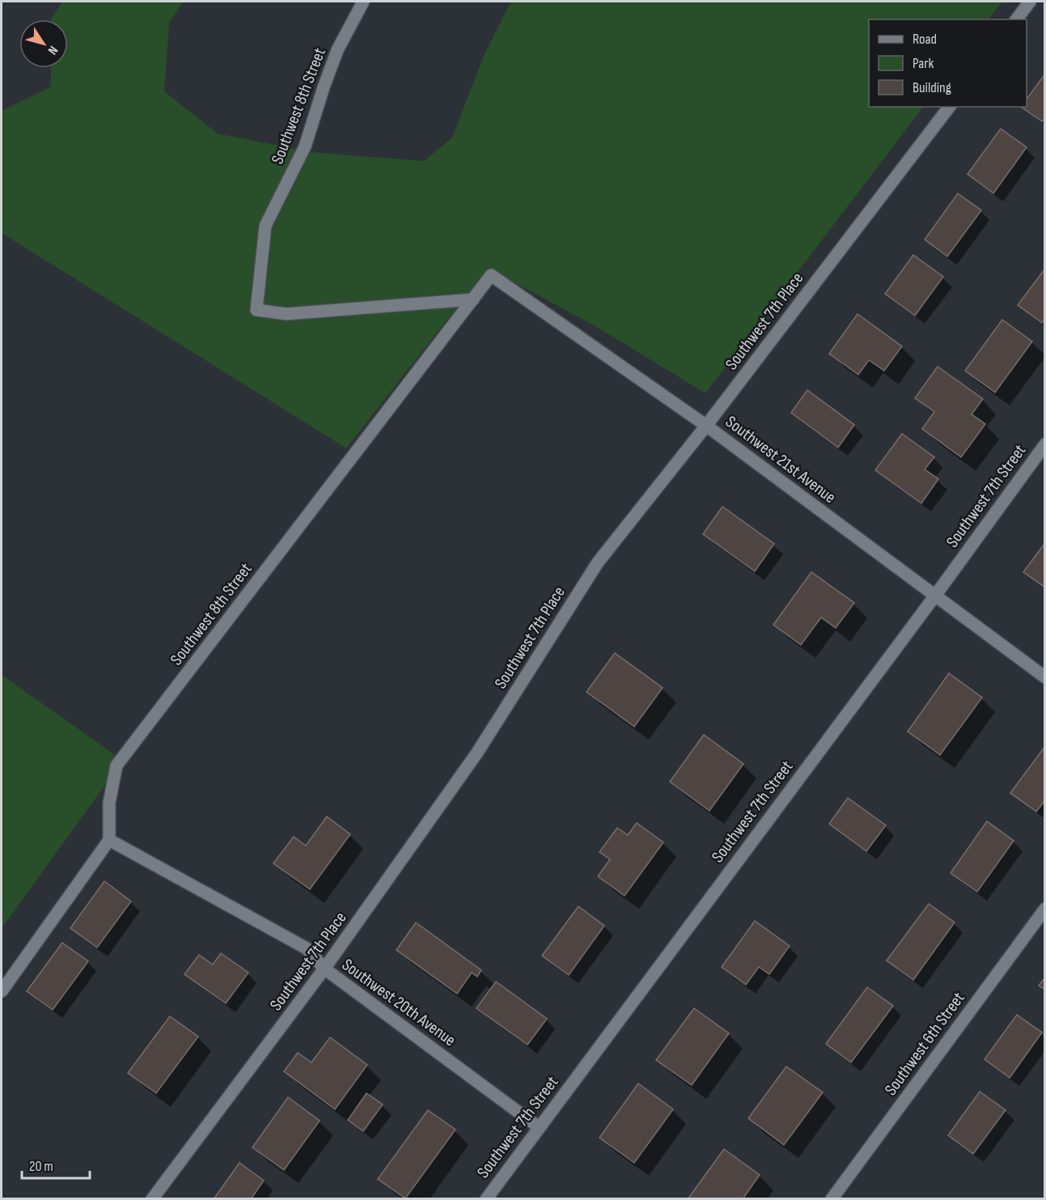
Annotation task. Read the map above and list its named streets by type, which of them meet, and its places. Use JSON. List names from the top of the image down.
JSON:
{
  "streets": {
    "street": [
      "Southwest 8th Street",
      "Southwest 7th Place",
      "Southwest 21st Avenue",
      "Southwest 7th Street",
      "Southwest 20th Avenue",
      "Southwest 6th Street"
    ]
  },
  "crossings": [
    ["Southwest 8th Street", "Southwest 21st Avenue"],
    ["Southwest 8th Street", "Southwest 20th Avenue"],
    ["Southwest 7th Place", "Southwest 21st Avenue"],
    ["Southwest 7th Place", "Southwest 20th Avenue"],
    ["Southwest 21st Avenue", "Southwest 7th Street"],
    ["Southwest 7th Street", "Southwest 20th Avenue"]
  ],
  "legend": ["Road", "Park", "Building"],
  "scale_bar": "20 m",
  "north": "bottom right"
}
